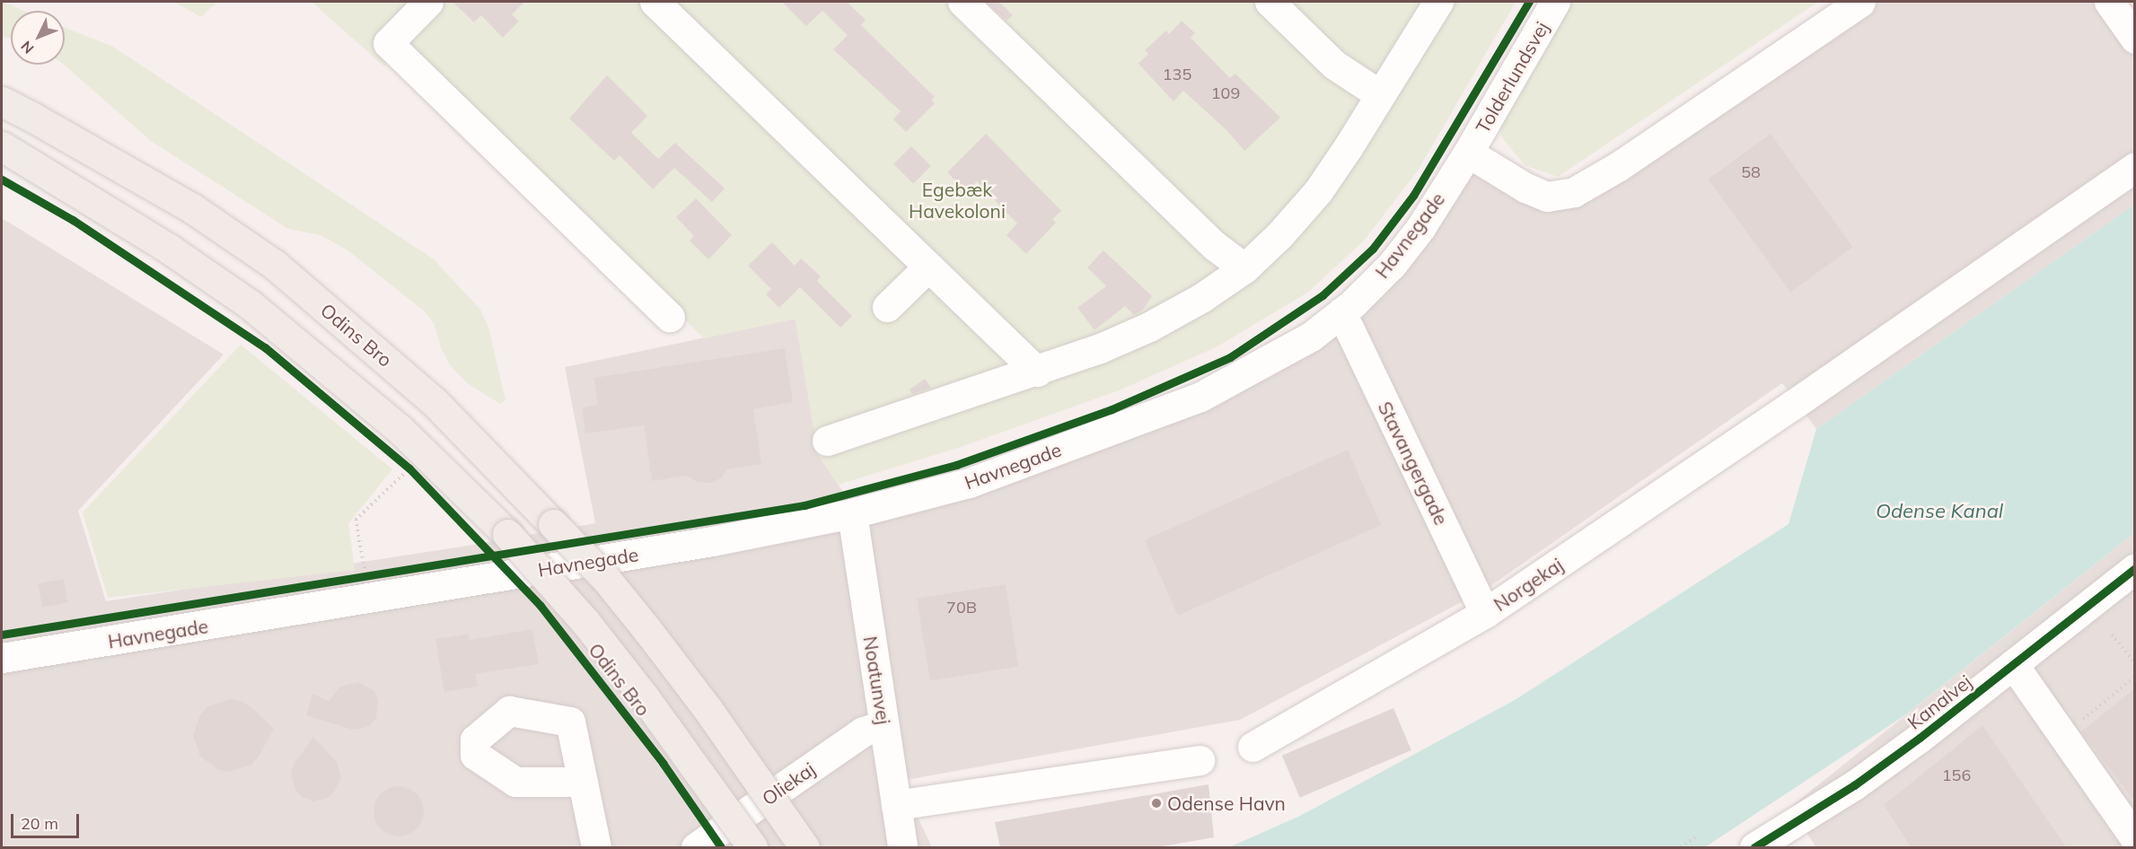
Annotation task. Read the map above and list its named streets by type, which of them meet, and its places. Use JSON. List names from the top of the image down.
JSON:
{
  "streets": {
    "main road": ["Odins Bro"],
    "street": [
      "Tolderlundsvej",
      "Havnegade",
      "Stavangergade",
      "Norgekaj",
      "Noatunvej",
      "Kanalvej",
      "Oliekaj"
    ]
  },
  "crossings": [
    ["Tolderlundsvej", "Havnegade"],
    ["Havnegade", "Stavangergade"],
    ["Havnegade", "Noatunvej"],
    ["Stavangergade", "Norgekaj"],
    ["Noatunvej", "Oliekaj"]
  ],
  "water": ["Odense Kanal"],
  "parks": ["Egebæk Havekoloni"],
  "places": ["Odense Havn"],
  "house_numbers": [
    "135",
    "109",
    "58",
    "70B",
    "156"
  ],
  "scale_bar": "20 m",
  "north": "bottom left"
}
